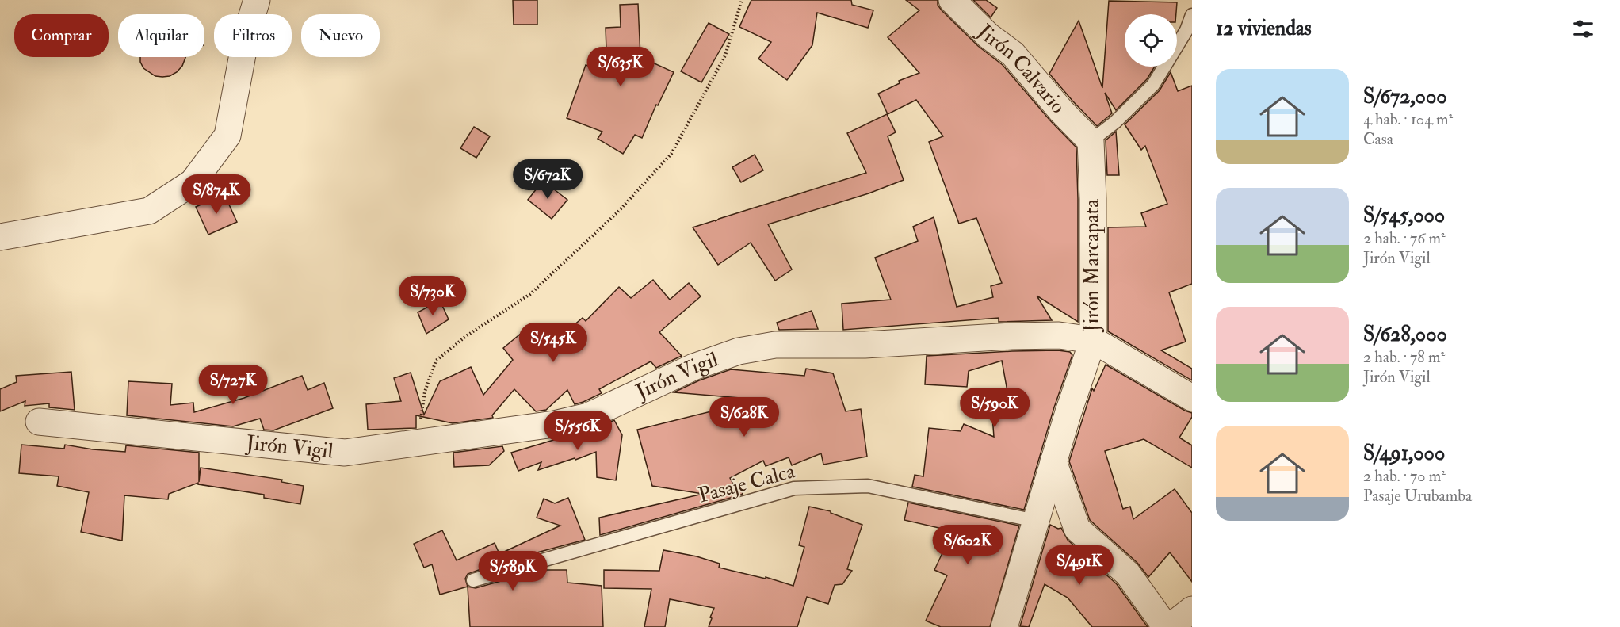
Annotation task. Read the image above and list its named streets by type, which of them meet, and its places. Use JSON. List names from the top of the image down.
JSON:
{
  "streets": {
    "street": ["Jirón Calvario", "Jirón Marcapata", "Jirón Vigil"],
    "lane": ["Pasaje Calca"]
  },
  "crossings": [
    ["Jirón Calvario", "Jirón Marcapata"],
    ["Jirón Marcapata", "Jirón Vigil"],
    ["Jirón Marcapata", "Pasaje Calca"]
  ],
  "page": {
    "heading": "12 viviendas",
    "chip": [
      "Comprar",
      "Alquilar",
      "Filtros",
      "Nuevo"
    ],
    "price": [
      "S/635K",
      "S/672K",
      "S/874K",
      "S/730K",
      "S/545K",
      "S/727K",
      "S/590K",
      "S/628K",
      "S/556K",
      "S/602K",
      "S/491K",
      "S/589K"
    ],
    "list": [
      {
        "name": "S/672,000",
        "note": "4 hab. · 104 m² · Casa"
      },
      {
        "name": "S/545,000",
        "note": "2 hab. · 76 m² · Jirón Vigil"
      },
      {
        "name": "S/628,000",
        "note": "2 hab. · 78 m² · Jirón Vigil"
      },
      {
        "name": "S/491,000",
        "note": "2 hab. · 70 m² · Pasaje Urubamba"
      }
    ]
  }
}
